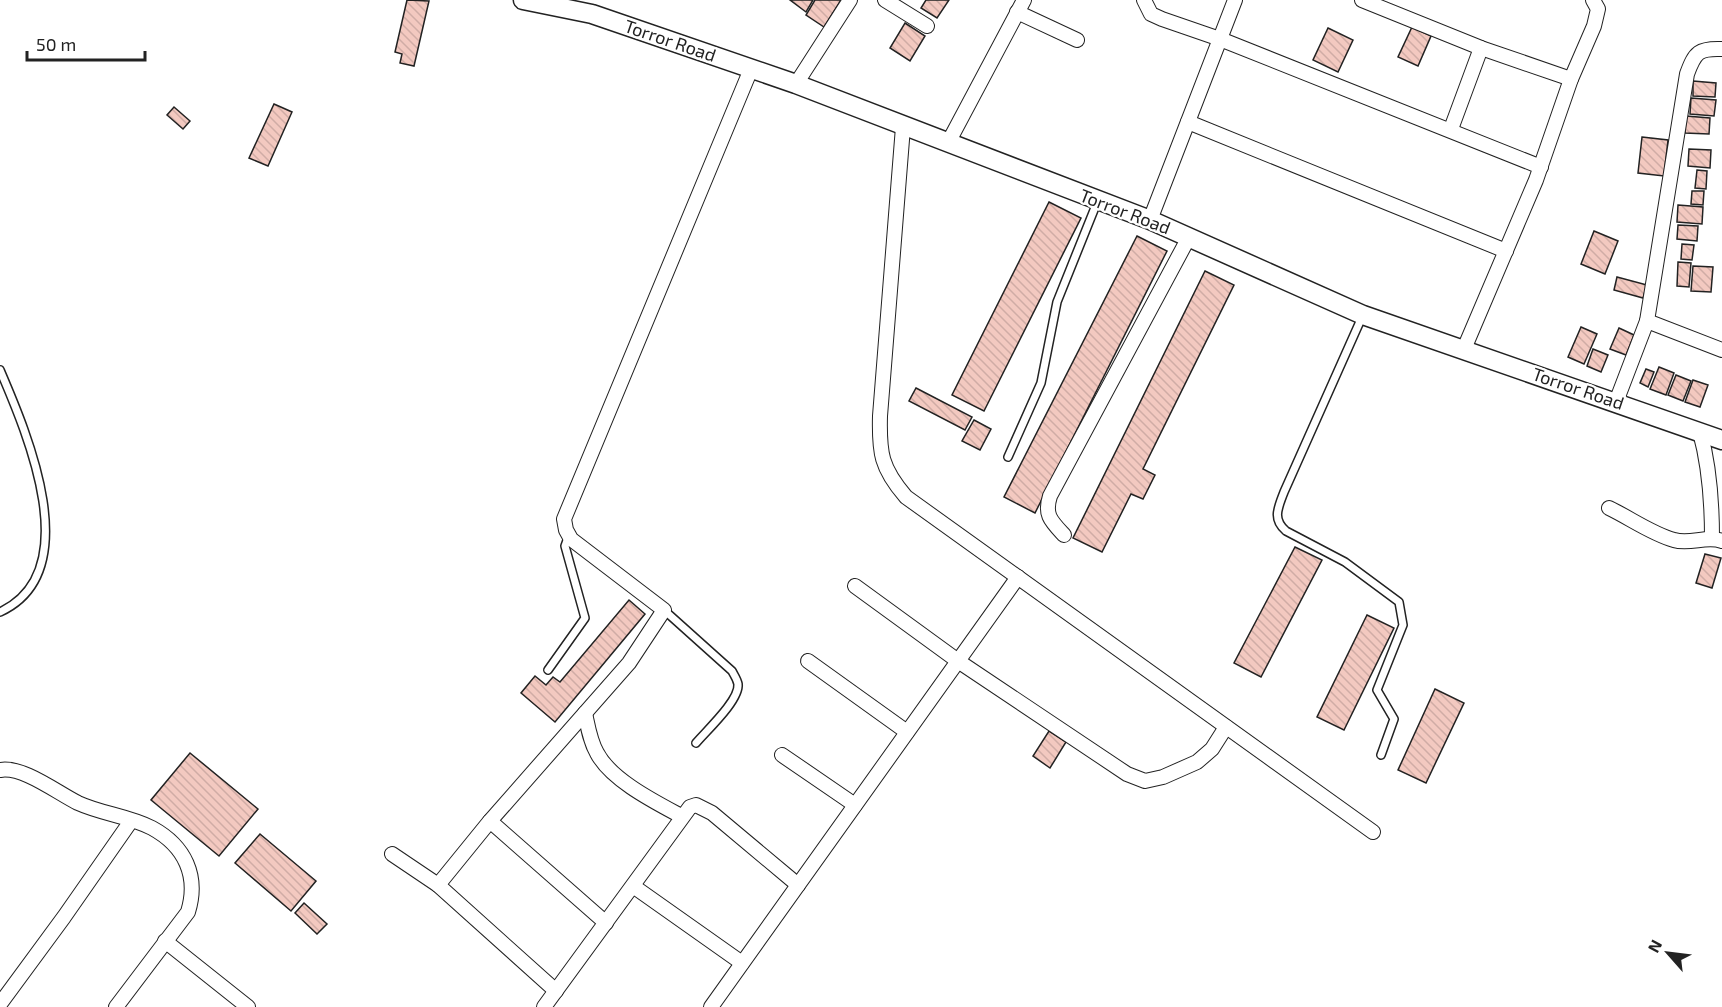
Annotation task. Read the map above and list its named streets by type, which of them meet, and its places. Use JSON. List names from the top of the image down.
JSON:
{
  "streets": {
    "street": ["Torror Road"]
  },
  "scale_bar": "50 m",
  "north": "top left"
}
